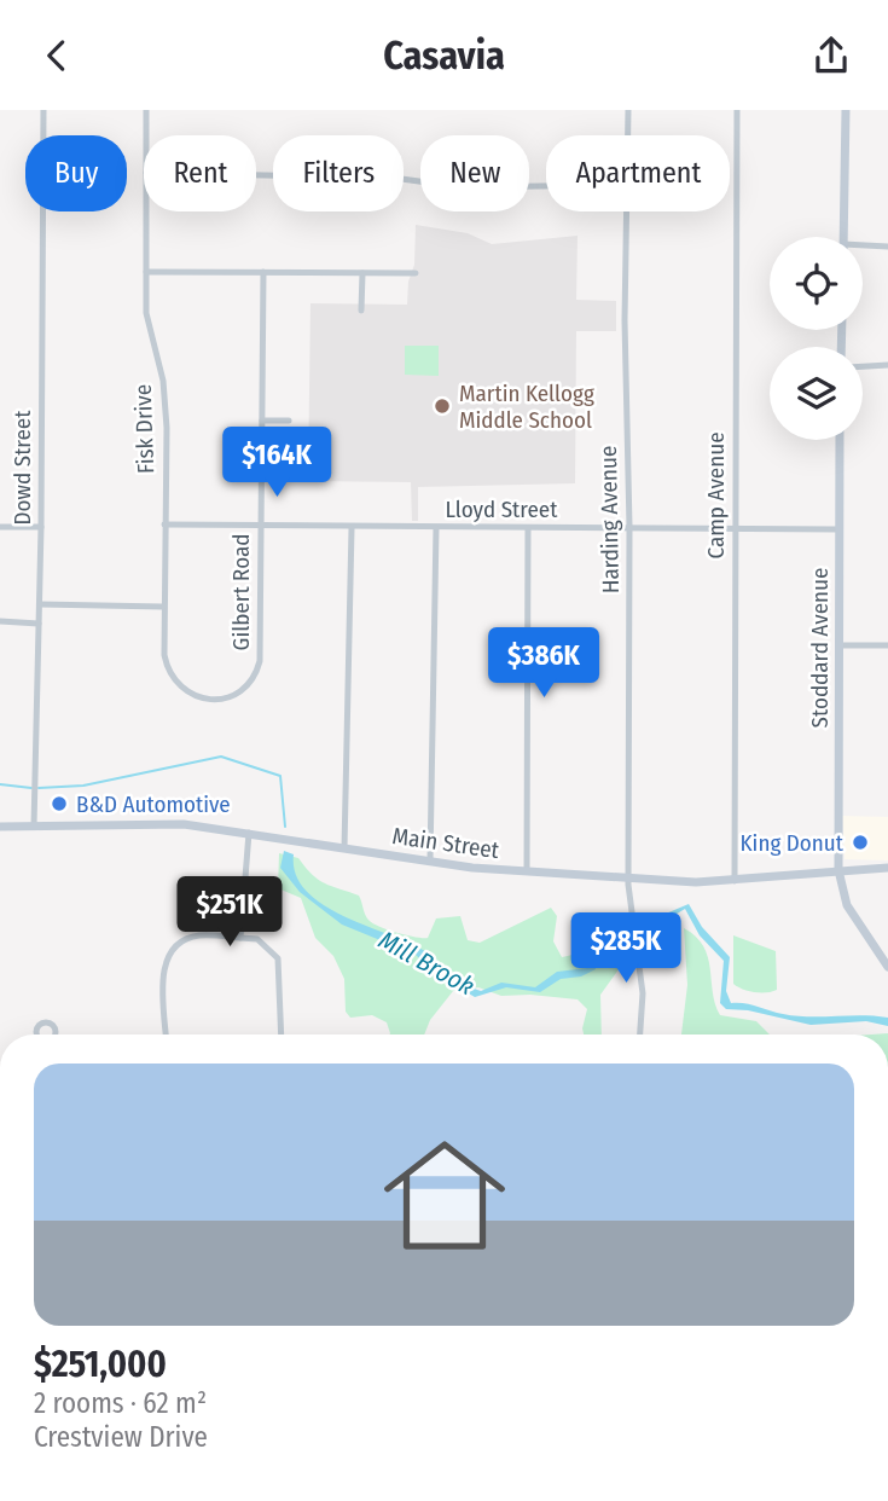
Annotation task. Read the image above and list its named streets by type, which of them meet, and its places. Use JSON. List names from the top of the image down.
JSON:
{
  "streets": {
    "main road": ["Stoddard Avenue", "Main Street"],
    "street": [
      "Fisk Drive",
      "Dowd Street",
      "Camp Avenue",
      "Lloyd Street",
      "Harding Avenue",
      "Gilbert Road"
    ]
  },
  "crossings": [
    ["Fisk Drive", "Lloyd Street"],
    ["Fisk Drive", "Gilbert Road"],
    ["Dowd Street", "Main Street"],
    ["Camp Avenue", "Lloyd Street"],
    ["Camp Avenue", "Main Street"],
    ["Lloyd Street", "Harding Avenue"],
    ["Lloyd Street", "Gilbert Road"],
    ["Lloyd Street", "Stoddard Avenue"],
    ["Harding Avenue", "Main Street"],
    ["Stoddard Avenue", "Main Street"]
  ],
  "water": ["Mill Brook"],
  "places": ["Martin Kellogg Middle School", "B&D Automotive", "King Donut"],
  "page": {
    "header": "Casavia",
    "chip": [
      "Buy",
      "Rent",
      "Filters",
      "New",
      "Apartment"
    ],
    "price": [
      "$164K",
      "$386K",
      "$251K",
      "$285K"
    ],
    "list": [
      {
        "name": "$251,000",
        "note": "2 rooms · 62 m² · Crestview Drive"
      }
    ]
  }
}
